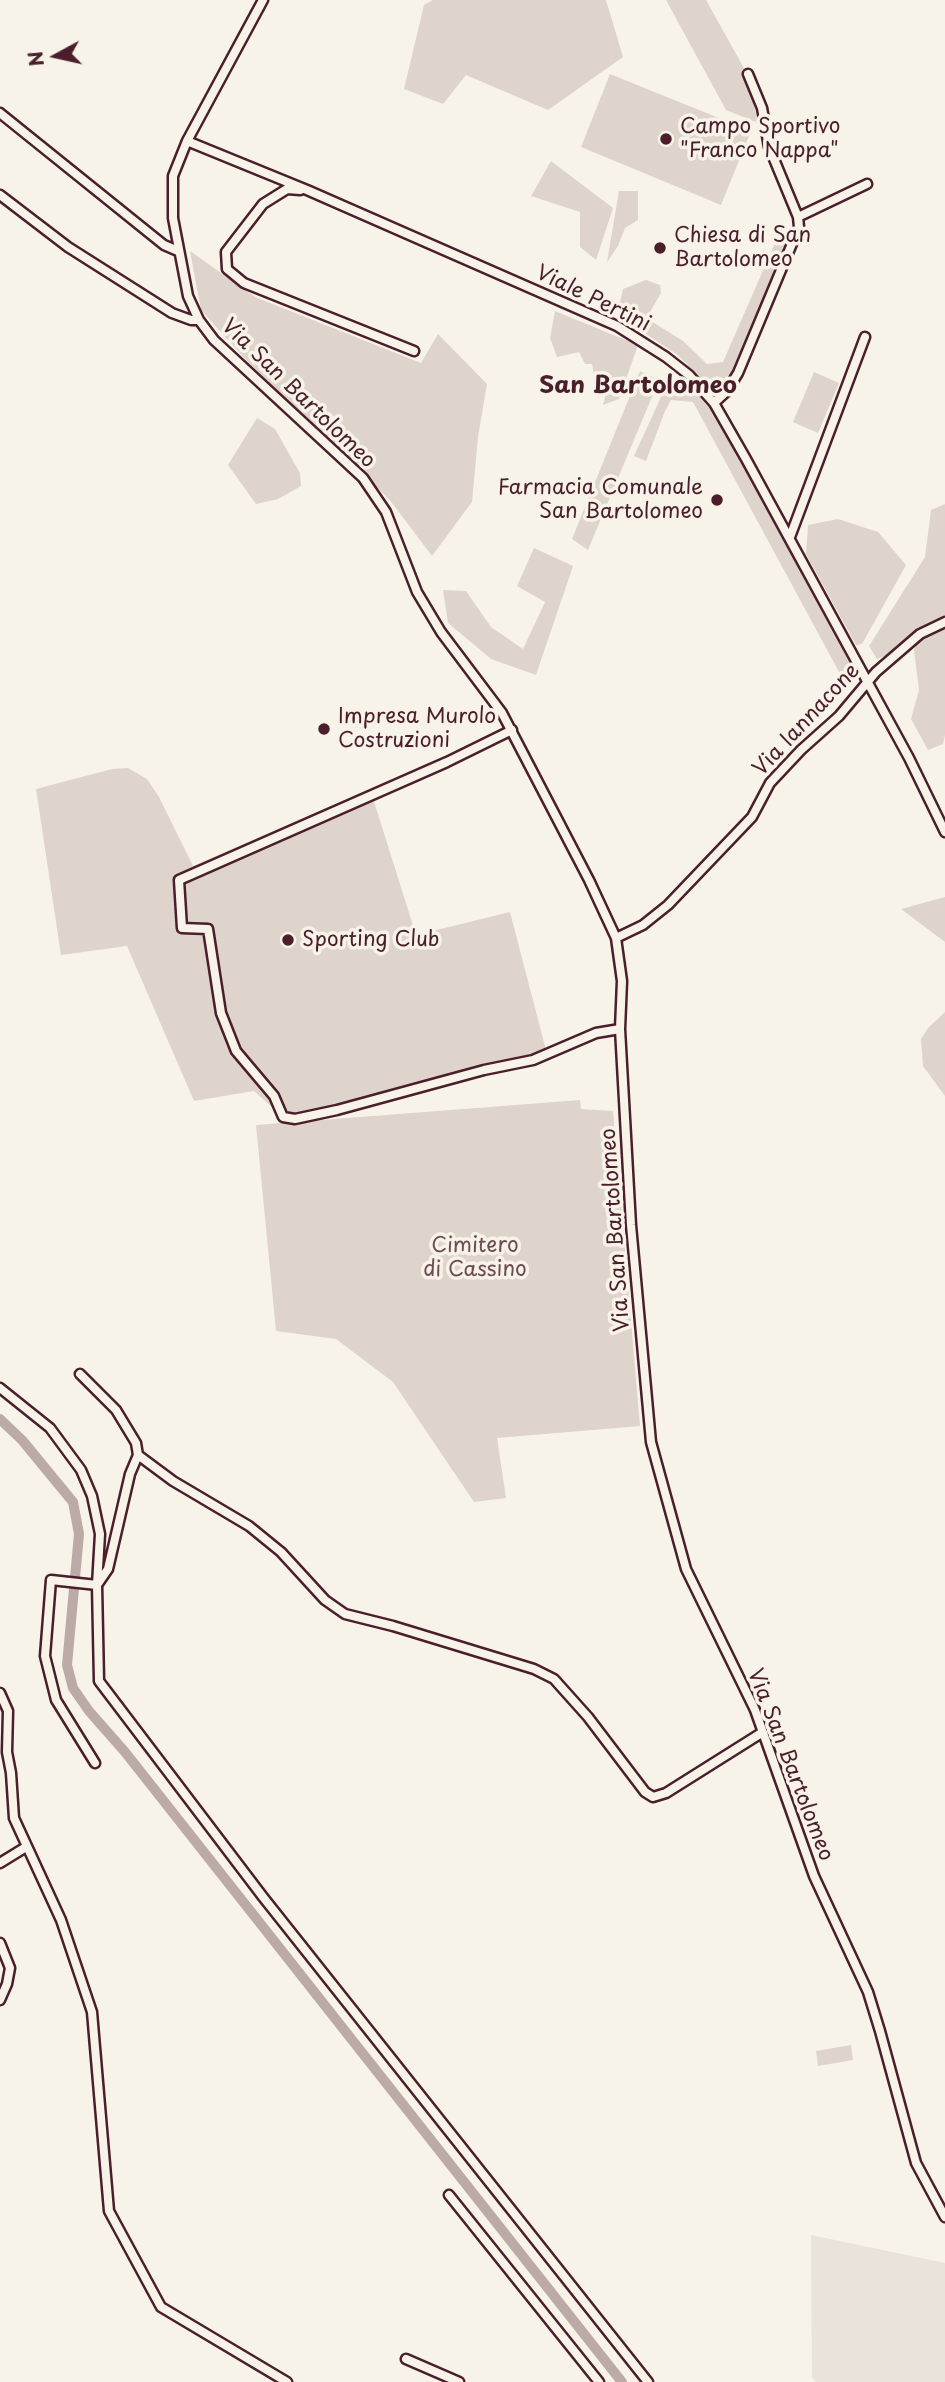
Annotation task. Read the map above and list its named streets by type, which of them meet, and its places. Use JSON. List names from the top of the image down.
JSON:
{
  "streets": {
    "street": ["Viale Pertini", "Via San Bartolomeo", "Via Iannacone"]
  },
  "crossings": [
    ["Viale Pertini", "Via Iannacone"],
    ["Via San Bartolomeo", "Via Iannacone"]
  ],
  "districts": ["San Bartolomeo"],
  "parks": ["Cimitero di Cassino"],
  "places": [
    "Campo Sportivo \"Franco Nappa\"",
    "Chiesa di San Bartolomeo",
    "Farmacia Comunale San Bartolomeo",
    "Impresa Murolo Costruzioni",
    "Sporting Club"
  ],
  "north": "left"
}
